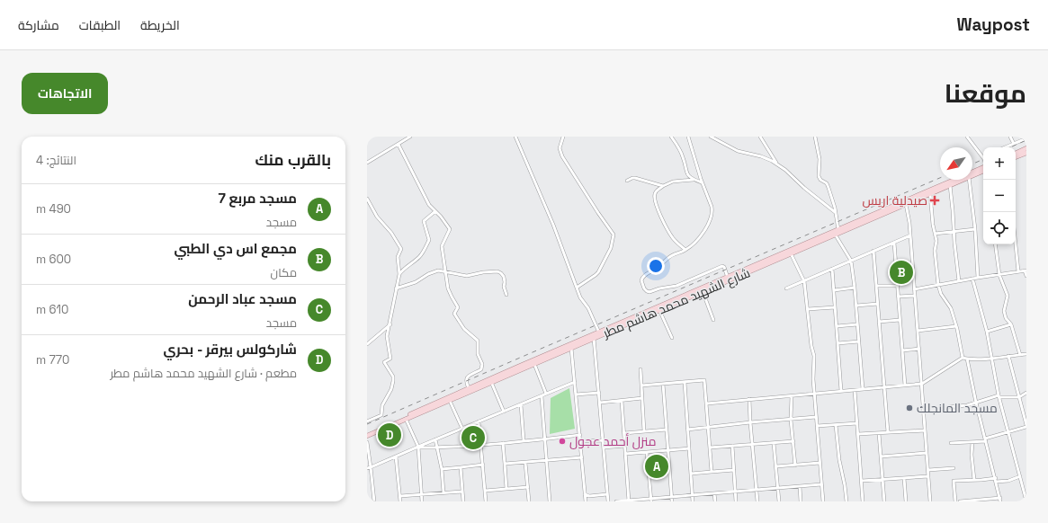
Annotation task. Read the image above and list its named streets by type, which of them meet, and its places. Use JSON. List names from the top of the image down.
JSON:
{
  "streets": {
    "main road": ["شارع الشهيد محمد هاشم مطر"]
  },
  "places": {
    "health": ["صيدلية اريس"],
    "other": ["مسجد المانجلك", "منزل أحمد عجول"]
  },
  "north": "bottom left",
  "page": {
    "header": "Waypost",
    "nav": ["الخريطة", "الطبقات", "مشاركة"],
    "title": "موقعنا",
    "buttons": "الاتجاهات",
    "heading": ["بالقرب منك", "النتائج: 4"],
    "map_buttons": ["+", "−"],
    "list": [
      {
        "mark": "A",
        "name": "مسجد مربع 7",
        "note": "مسجد",
        "value": "490 m"
      },
      {
        "mark": "B",
        "name": "مجمع اس دي الطبي",
        "note": "مكان",
        "value": "600 m"
      },
      {
        "mark": "C",
        "name": "مسجد عباد الرحمن",
        "note": "مسجد",
        "value": "610 m"
      },
      {
        "mark": "D",
        "name": "شاركولس بيرقر - بحري",
        "note": "مطعم · شارع الشهيد محمد هاشم مطر",
        "value": "770 m"
      }
    ],
    "pins": [
      "B",
      "D",
      "C",
      "A"
    ]
  }
}
